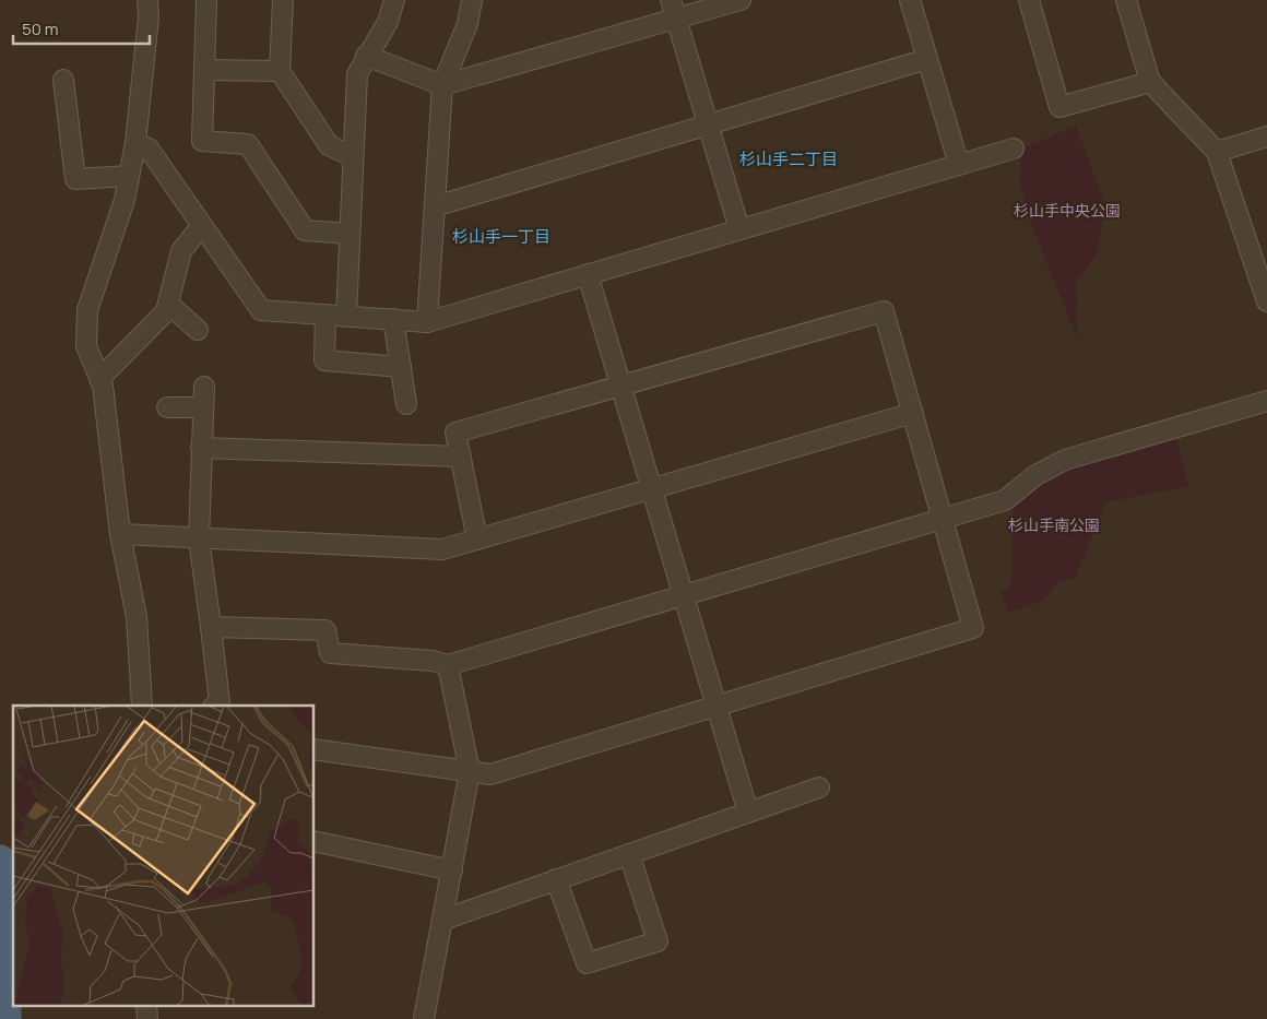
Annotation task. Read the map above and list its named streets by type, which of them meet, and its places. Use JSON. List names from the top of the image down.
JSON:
{
  "districts": ["杉山手二丁目", "杉山手一丁目"],
  "parks": ["杉山手中央公園", "杉山手南公園"],
  "scale_bar": "50 m"
}
